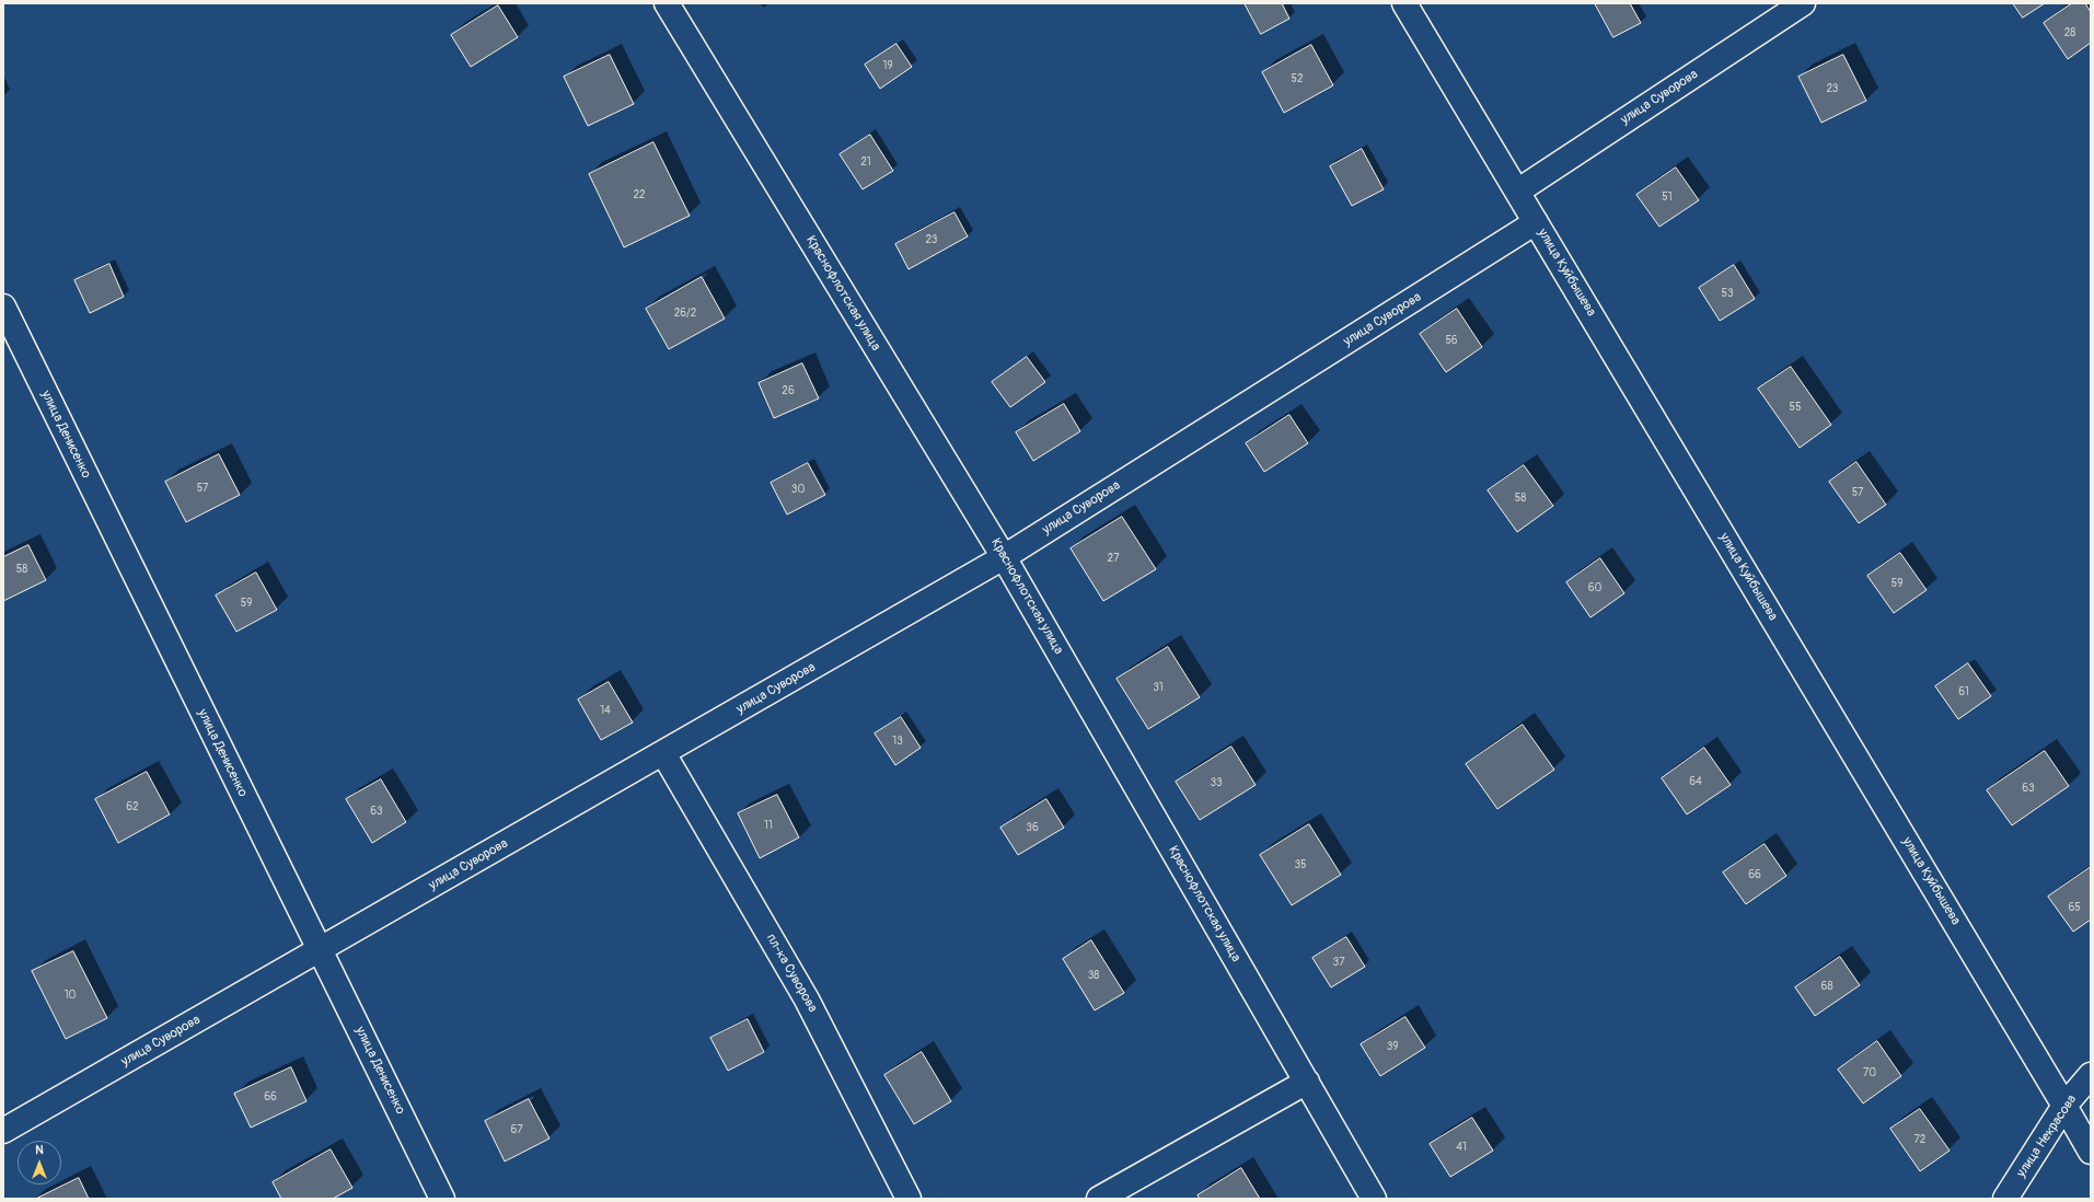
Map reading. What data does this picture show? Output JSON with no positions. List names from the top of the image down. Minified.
{"streets":{"street":["улица Суворова","улица Куйбышева","Краснофлотская улица","улица Денисенко","пл-ка Суворова","улица Некрасова"]},"crossings":[["улица Суворова","улица Куйбышева"],["улица Суворова","Краснофлотская улица"],["улица Суворова","улица Денисенко"],["улица Суворова","пл-ка Суворова"],["улица Куйбышева","улица Некрасова"]],"house_numbers":["28","19","52","23","21","22","51","23","53","26/2","56","26","55","57","30","57","58","27","58","59","60","59","31","61","14","13","64","33","63","62","63","11","36","35","66","65","37","38","68","10","39","70","66","67","72","41"],"north":"top"}
